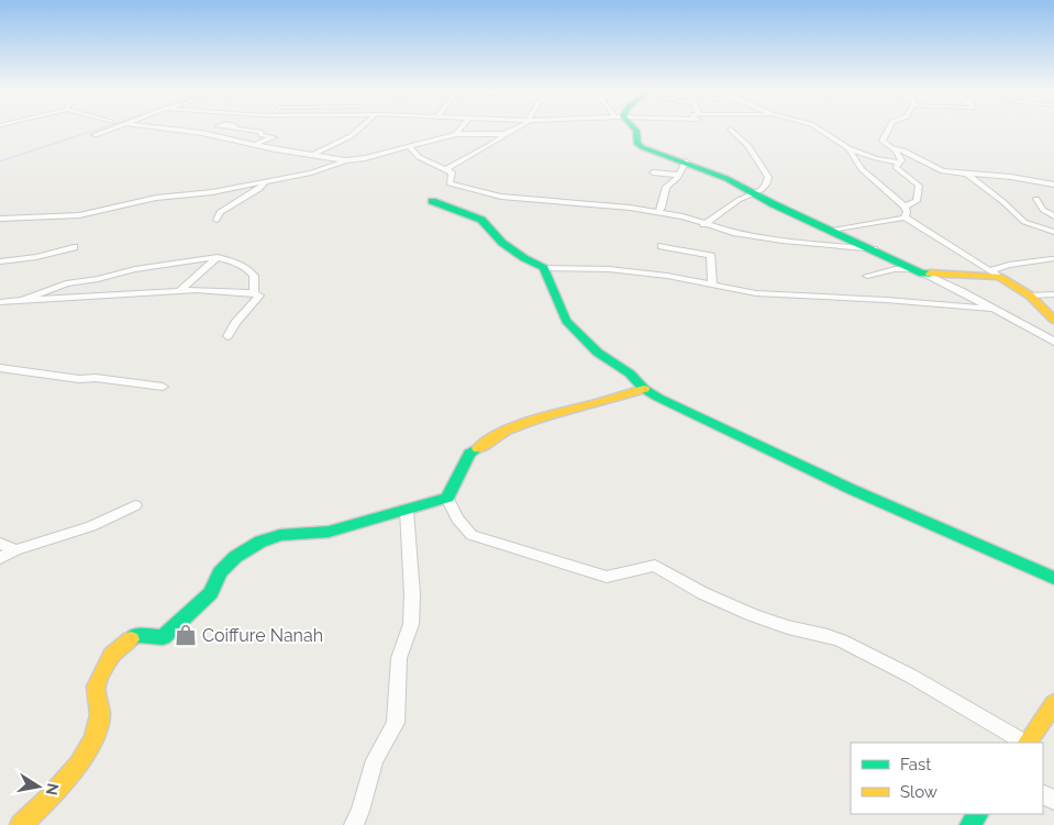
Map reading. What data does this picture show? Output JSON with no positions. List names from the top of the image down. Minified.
{"places":{"shop":["Coiffure Nanah"]},"legend":["Fast","Slow"],"north":"right"}
